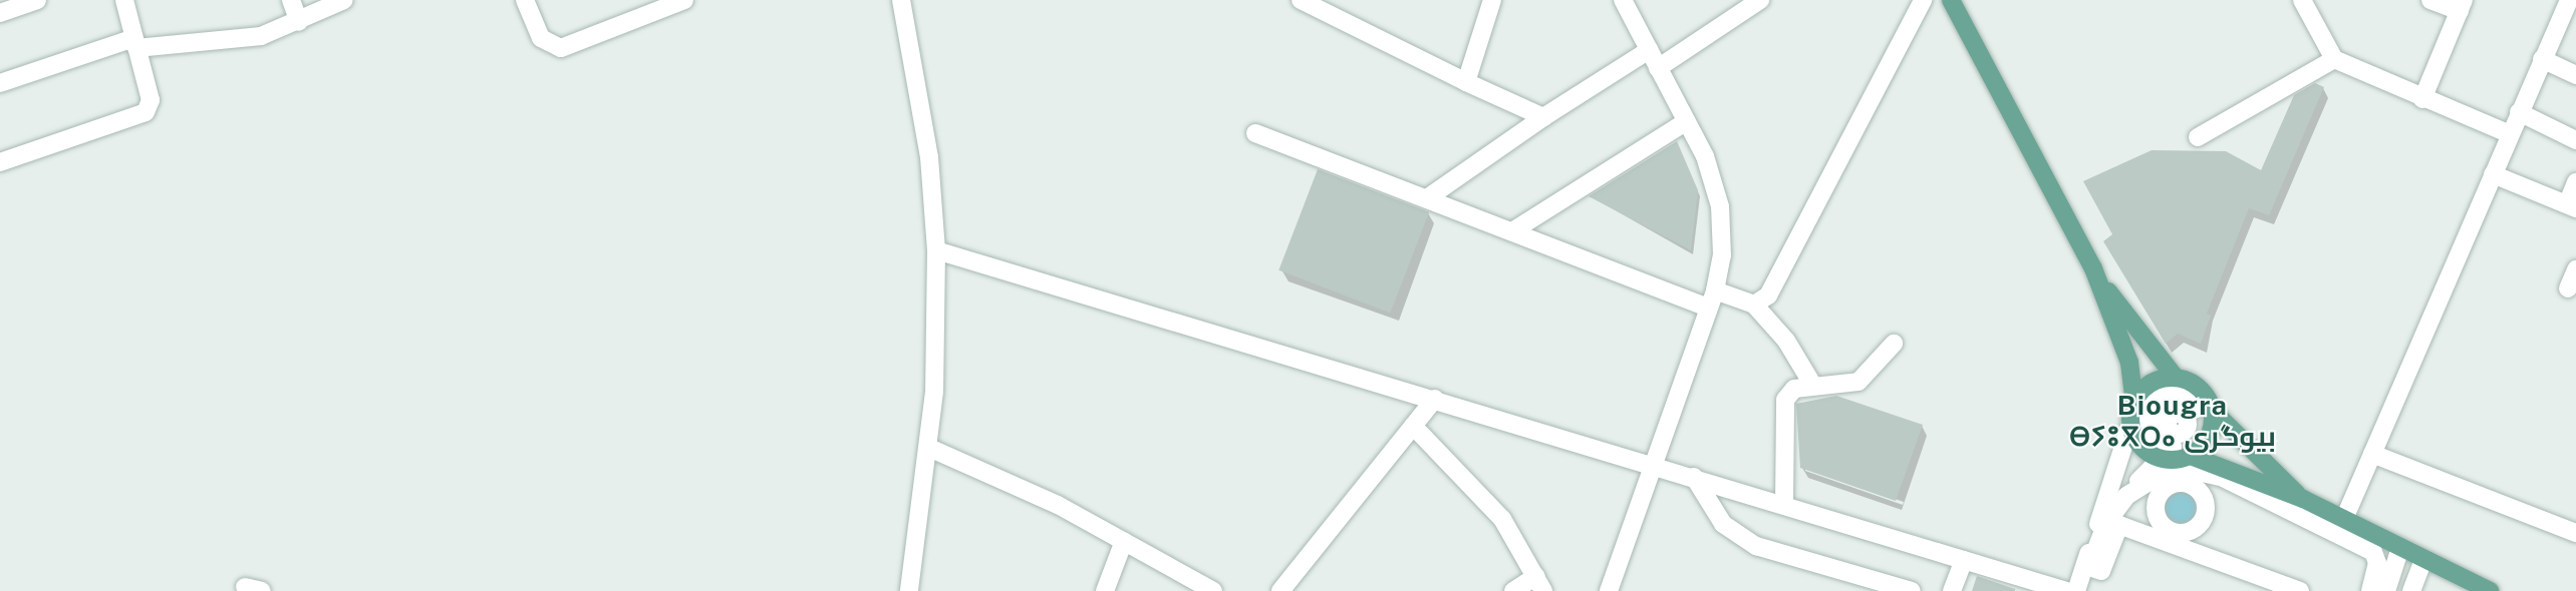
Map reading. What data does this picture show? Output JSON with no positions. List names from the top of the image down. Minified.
{"districts":["Biougra ⴱⵢⵓⴳⵔⴰ بيوگرى"]}
